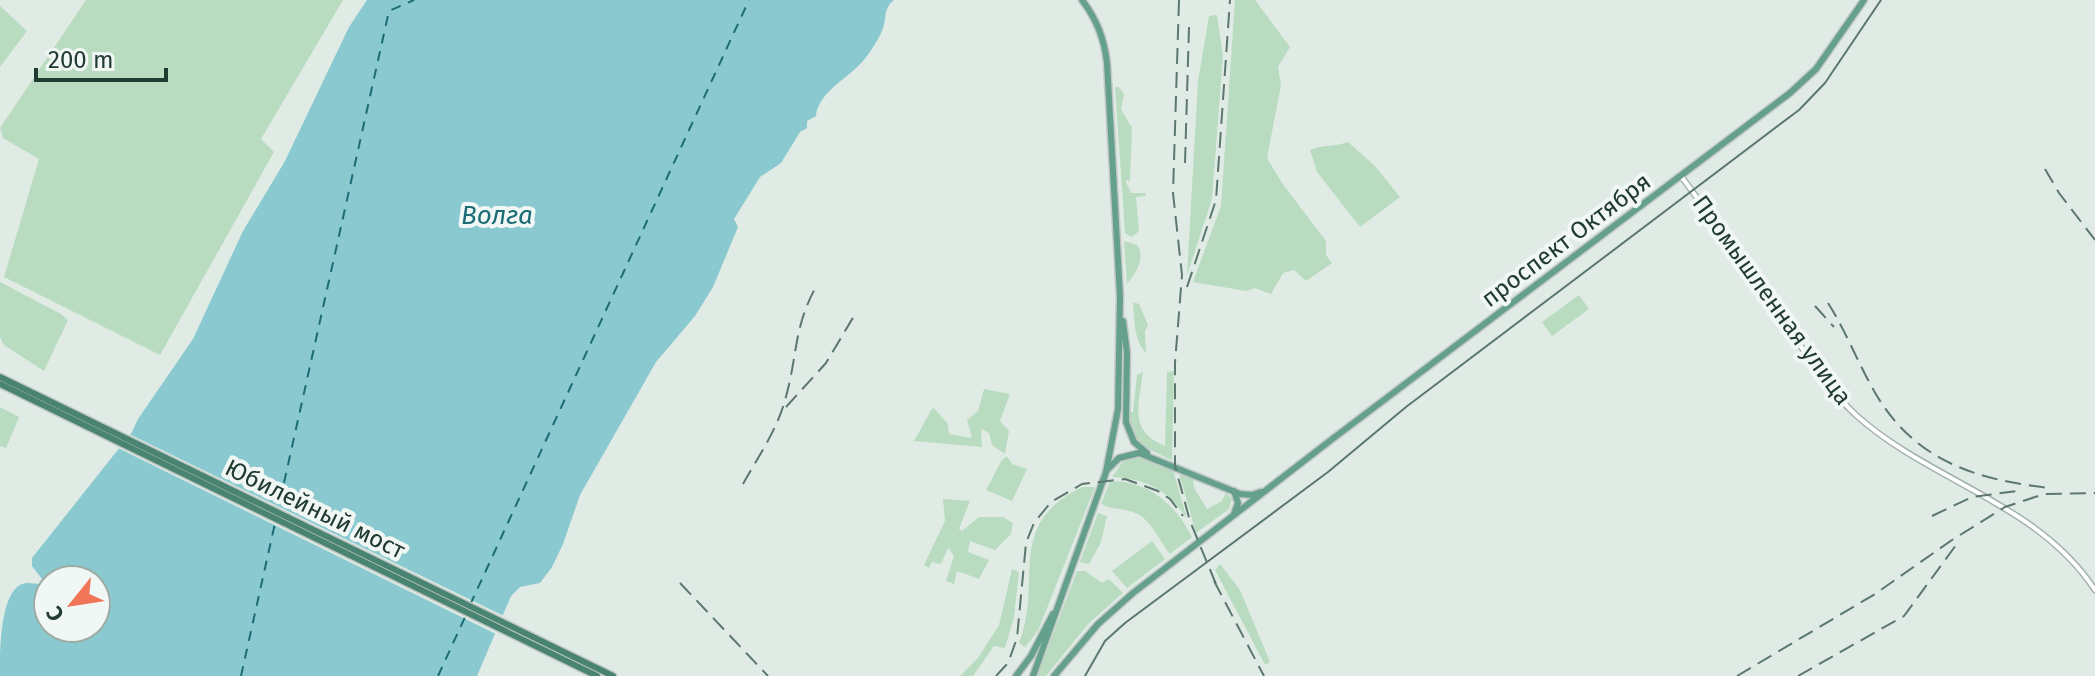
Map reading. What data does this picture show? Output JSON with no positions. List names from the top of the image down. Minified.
{"streets":{"highway":["Юбилейный мост"],"main road":["проспект Октября"],"street":["Промышленная улица"]},"crossings":[["проспект Октября","Промышленная улица"]],"water":["Волга"],"scale_bar":"200 m","north":"bottom left"}
